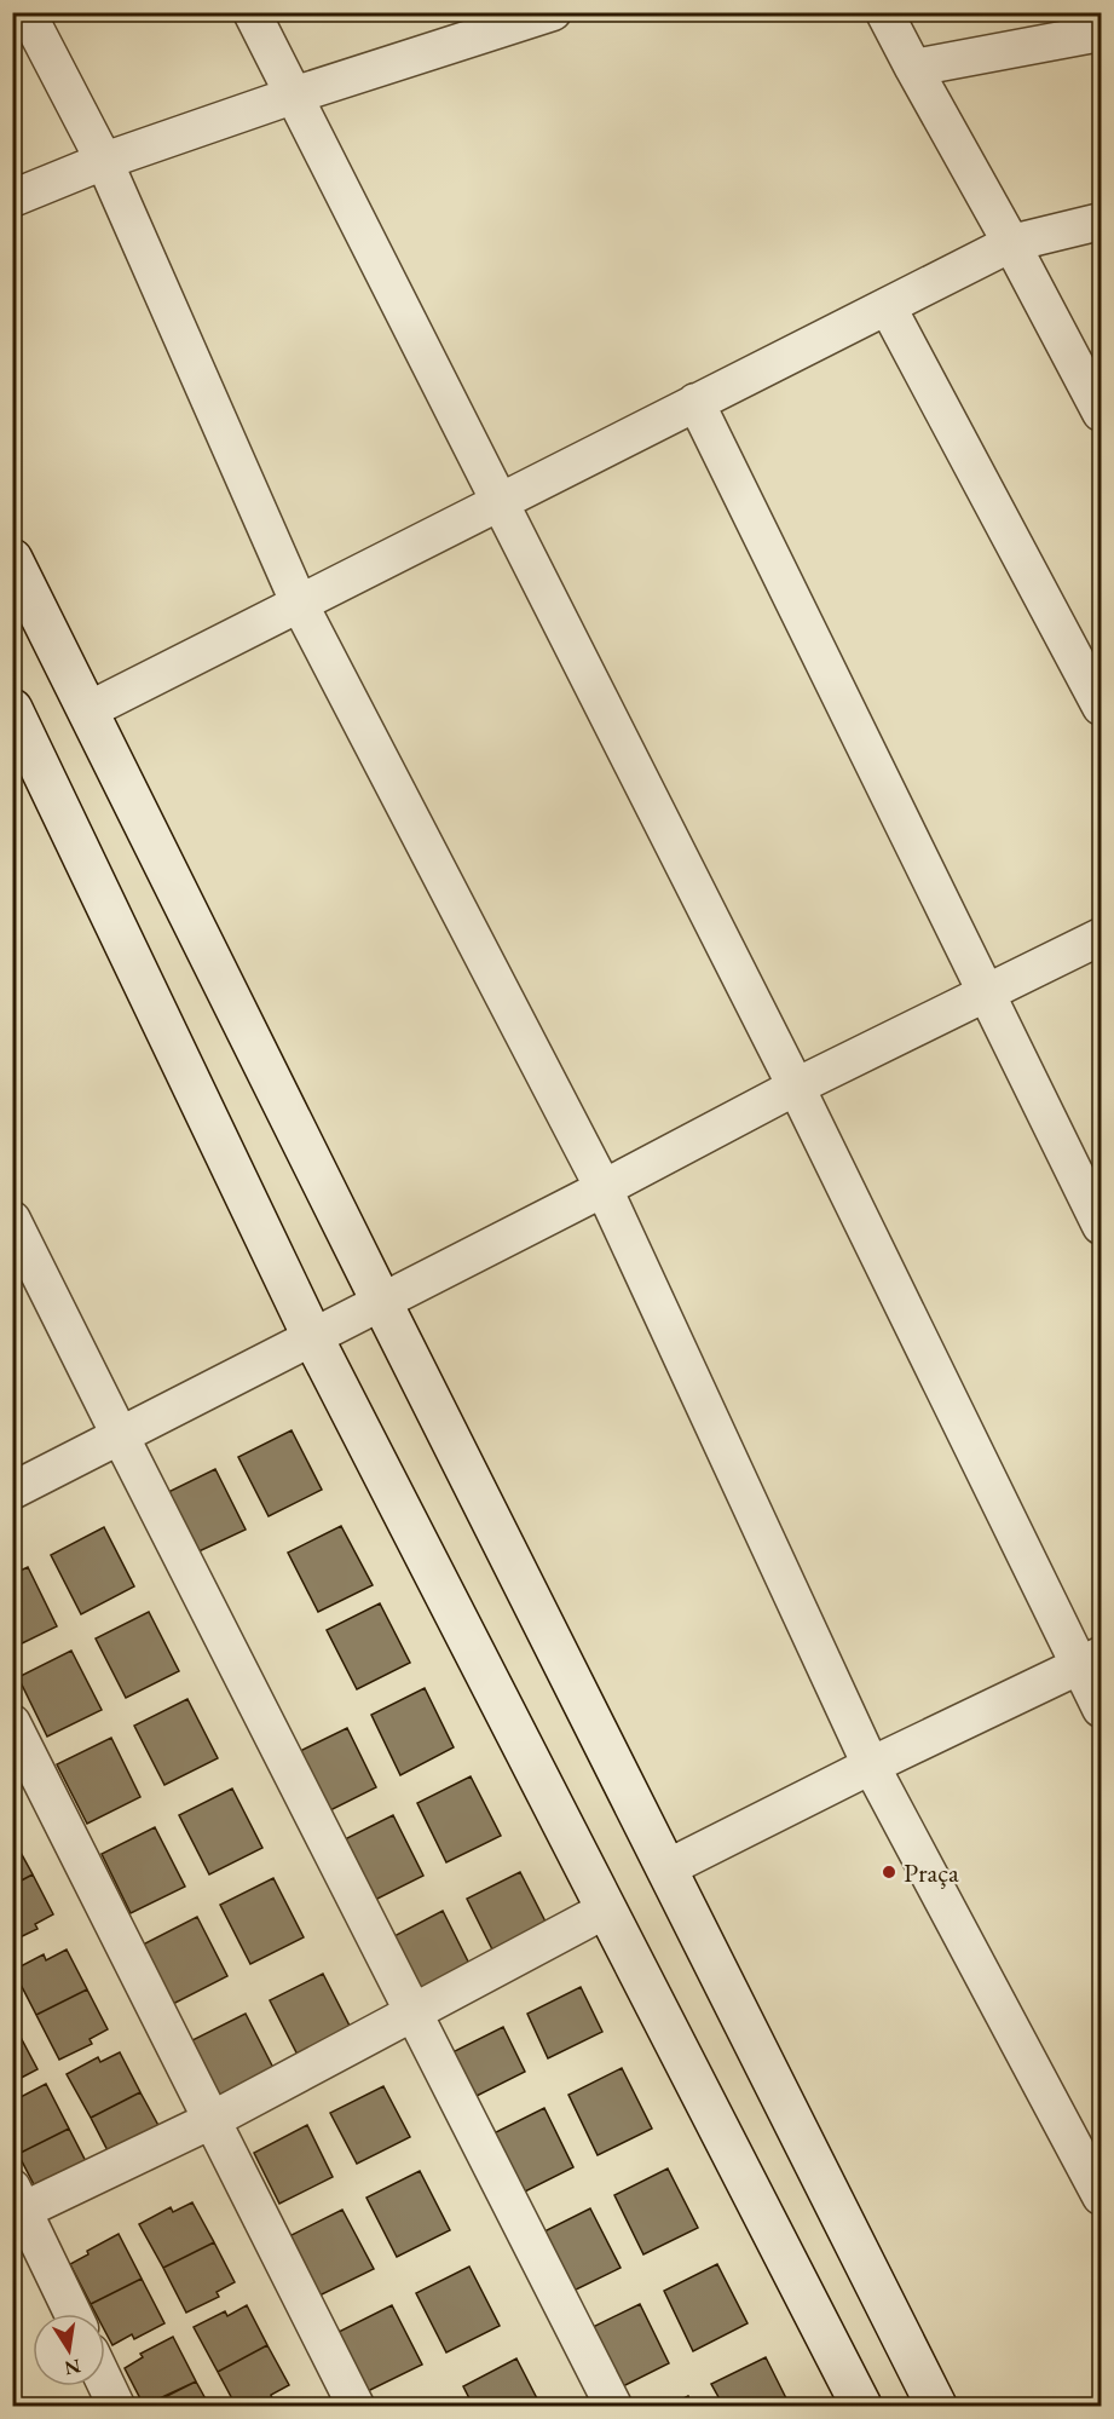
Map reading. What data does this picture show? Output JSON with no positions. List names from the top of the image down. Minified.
{"places":["Praça"],"north":"bottom"}
